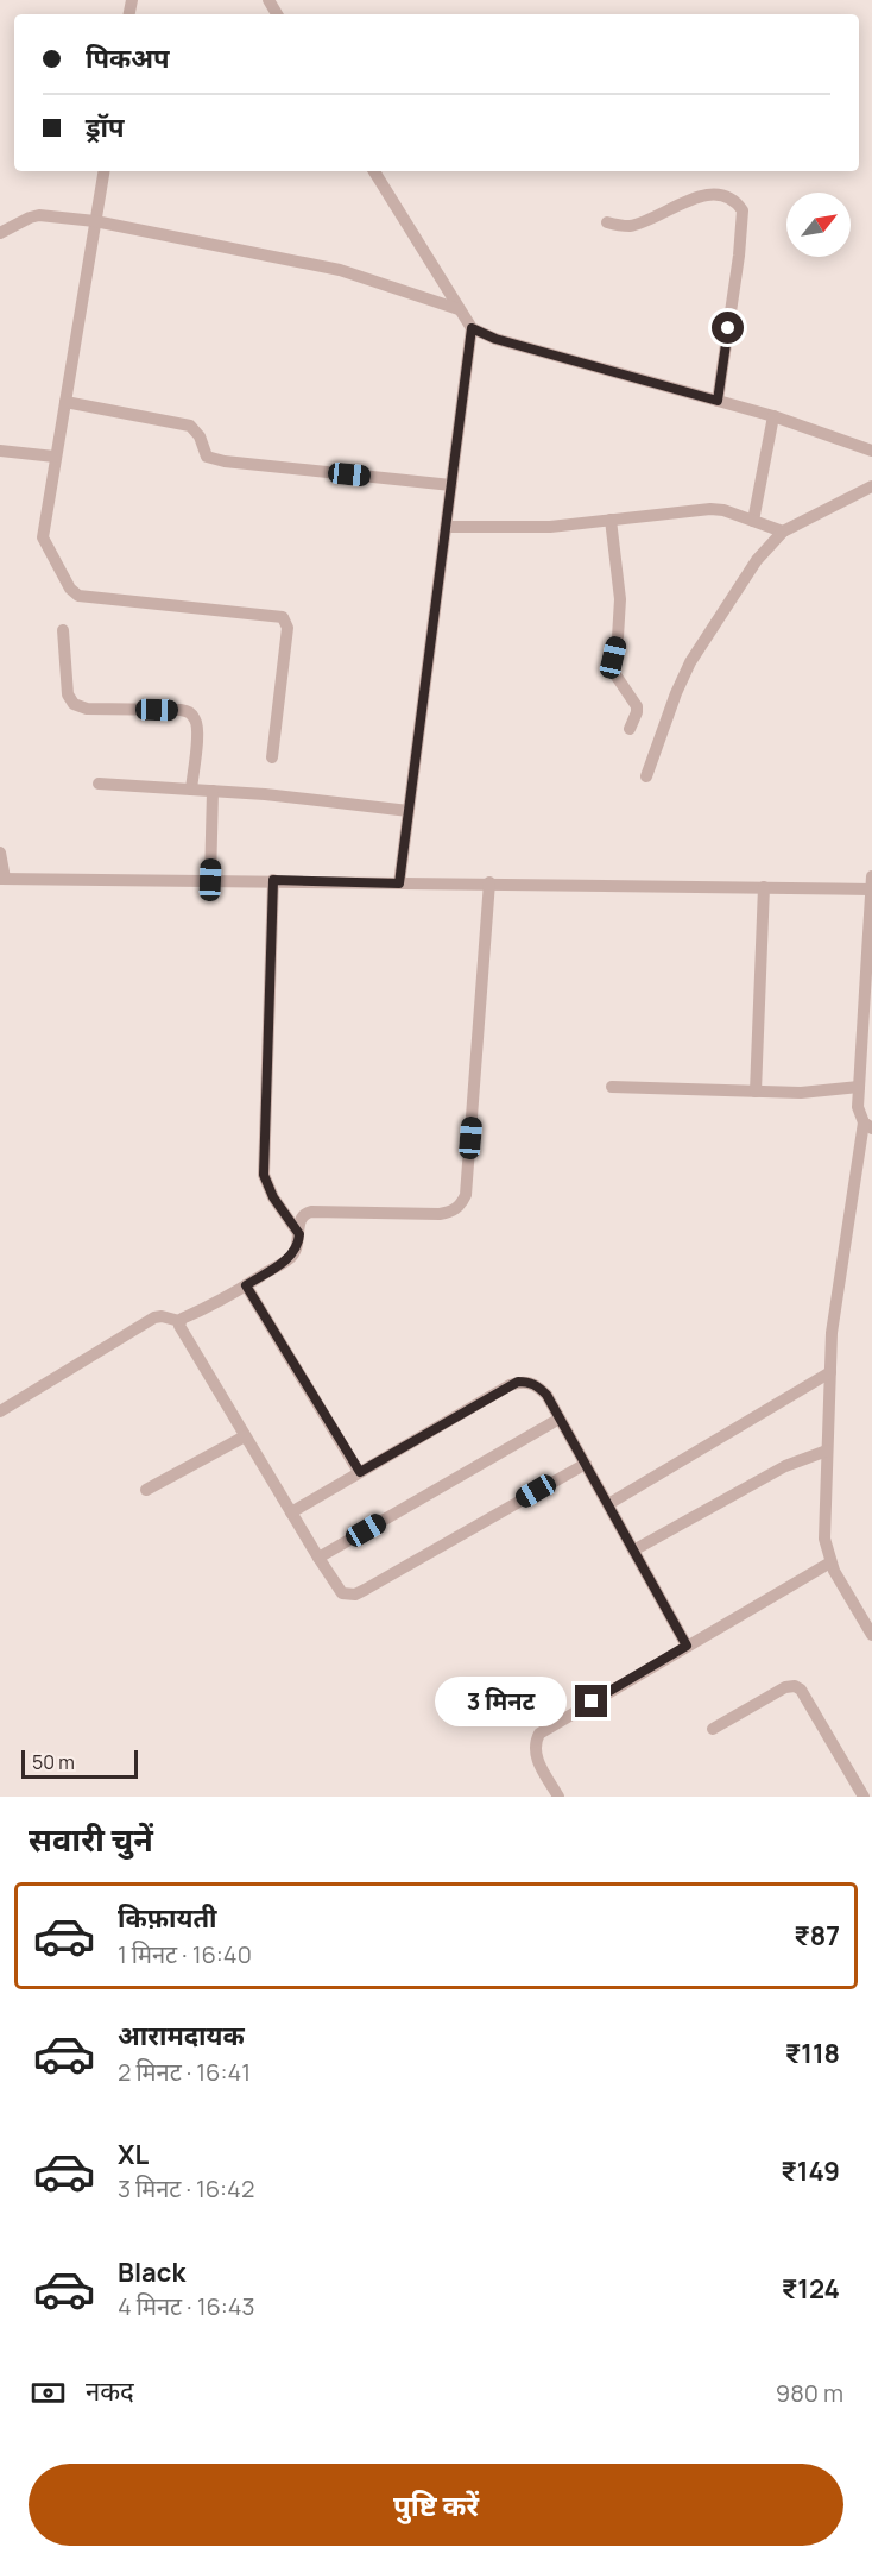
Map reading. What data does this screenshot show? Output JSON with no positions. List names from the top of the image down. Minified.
{"scale_bar":"50 m","north":"top right","page":{"banner":["पिकअप","ड्रॉप"],"bubble":"3 मिनट","scale":"50 m","heading":"सवारी चुनें","list":[{"name":"किफ़ायती","note":"1 मिनट · 16:40","value":"₹87"},{"name":"आरामदायक","note":"2 मिनट · 16:41","value":"₹118"},{"name":"XL","note":"3 मिनट · 16:42","value":"₹149"},{"name":"Black","note":"4 मिनट · 16:43","value":"₹124"}],"pay":["नकद","980 m"],"buttons":"पुष्टि करें"}}
